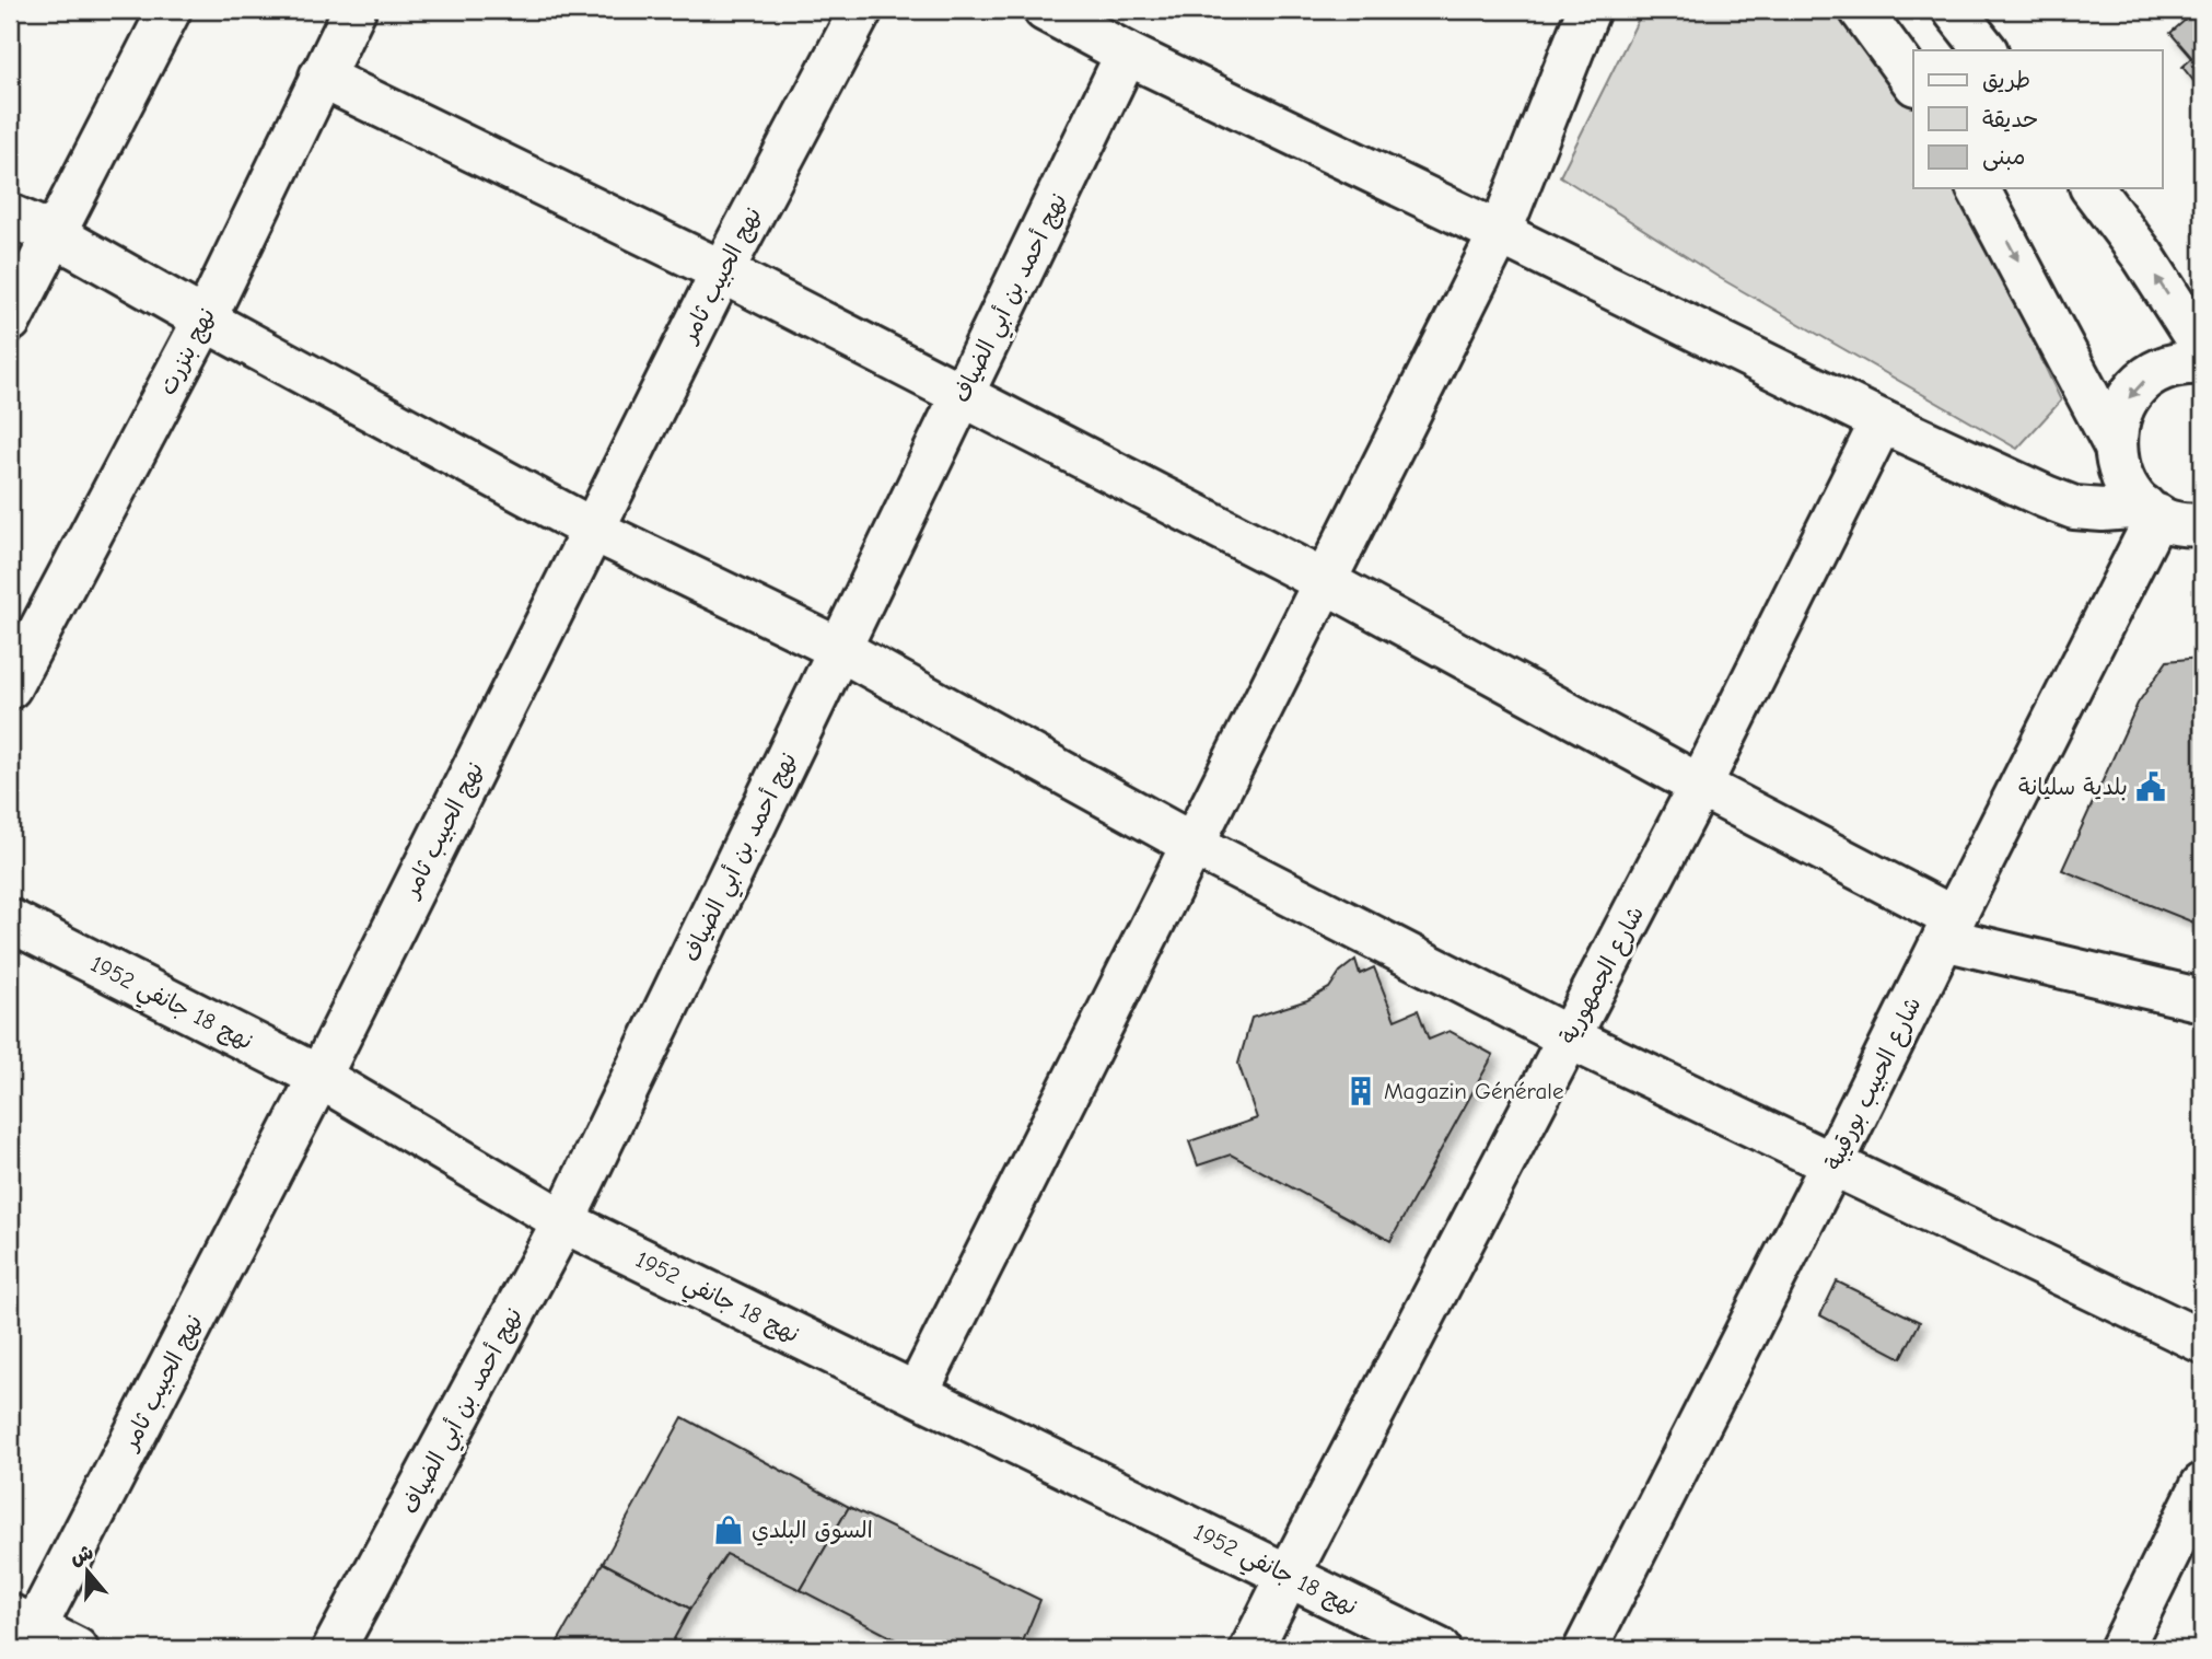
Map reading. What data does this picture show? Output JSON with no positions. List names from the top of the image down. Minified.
{"streets":{"street":["نهج الحبيب ثامر","نهج أحمد بن أبي الضياف","نهج بنزرت","شارع الجمهورية","نهج 18 جانفي 1952","شارع الحبيب بورقيبة"]},"crossings":[["نهج الحبيب ثامر","نهج 18 جانفي 1952"],["نهج أحمد بن أبي الضياف","نهج 18 جانفي 1952"],["شارع الجمهورية","نهج 18 جانفي 1952"]],"places":{"public building":["بلدية سليانة"],"building":["Magazin Générale"],"shop":["السوق البلدي"]},"legend":["طريق","حديقة","مبنى"],"north":"top"}
